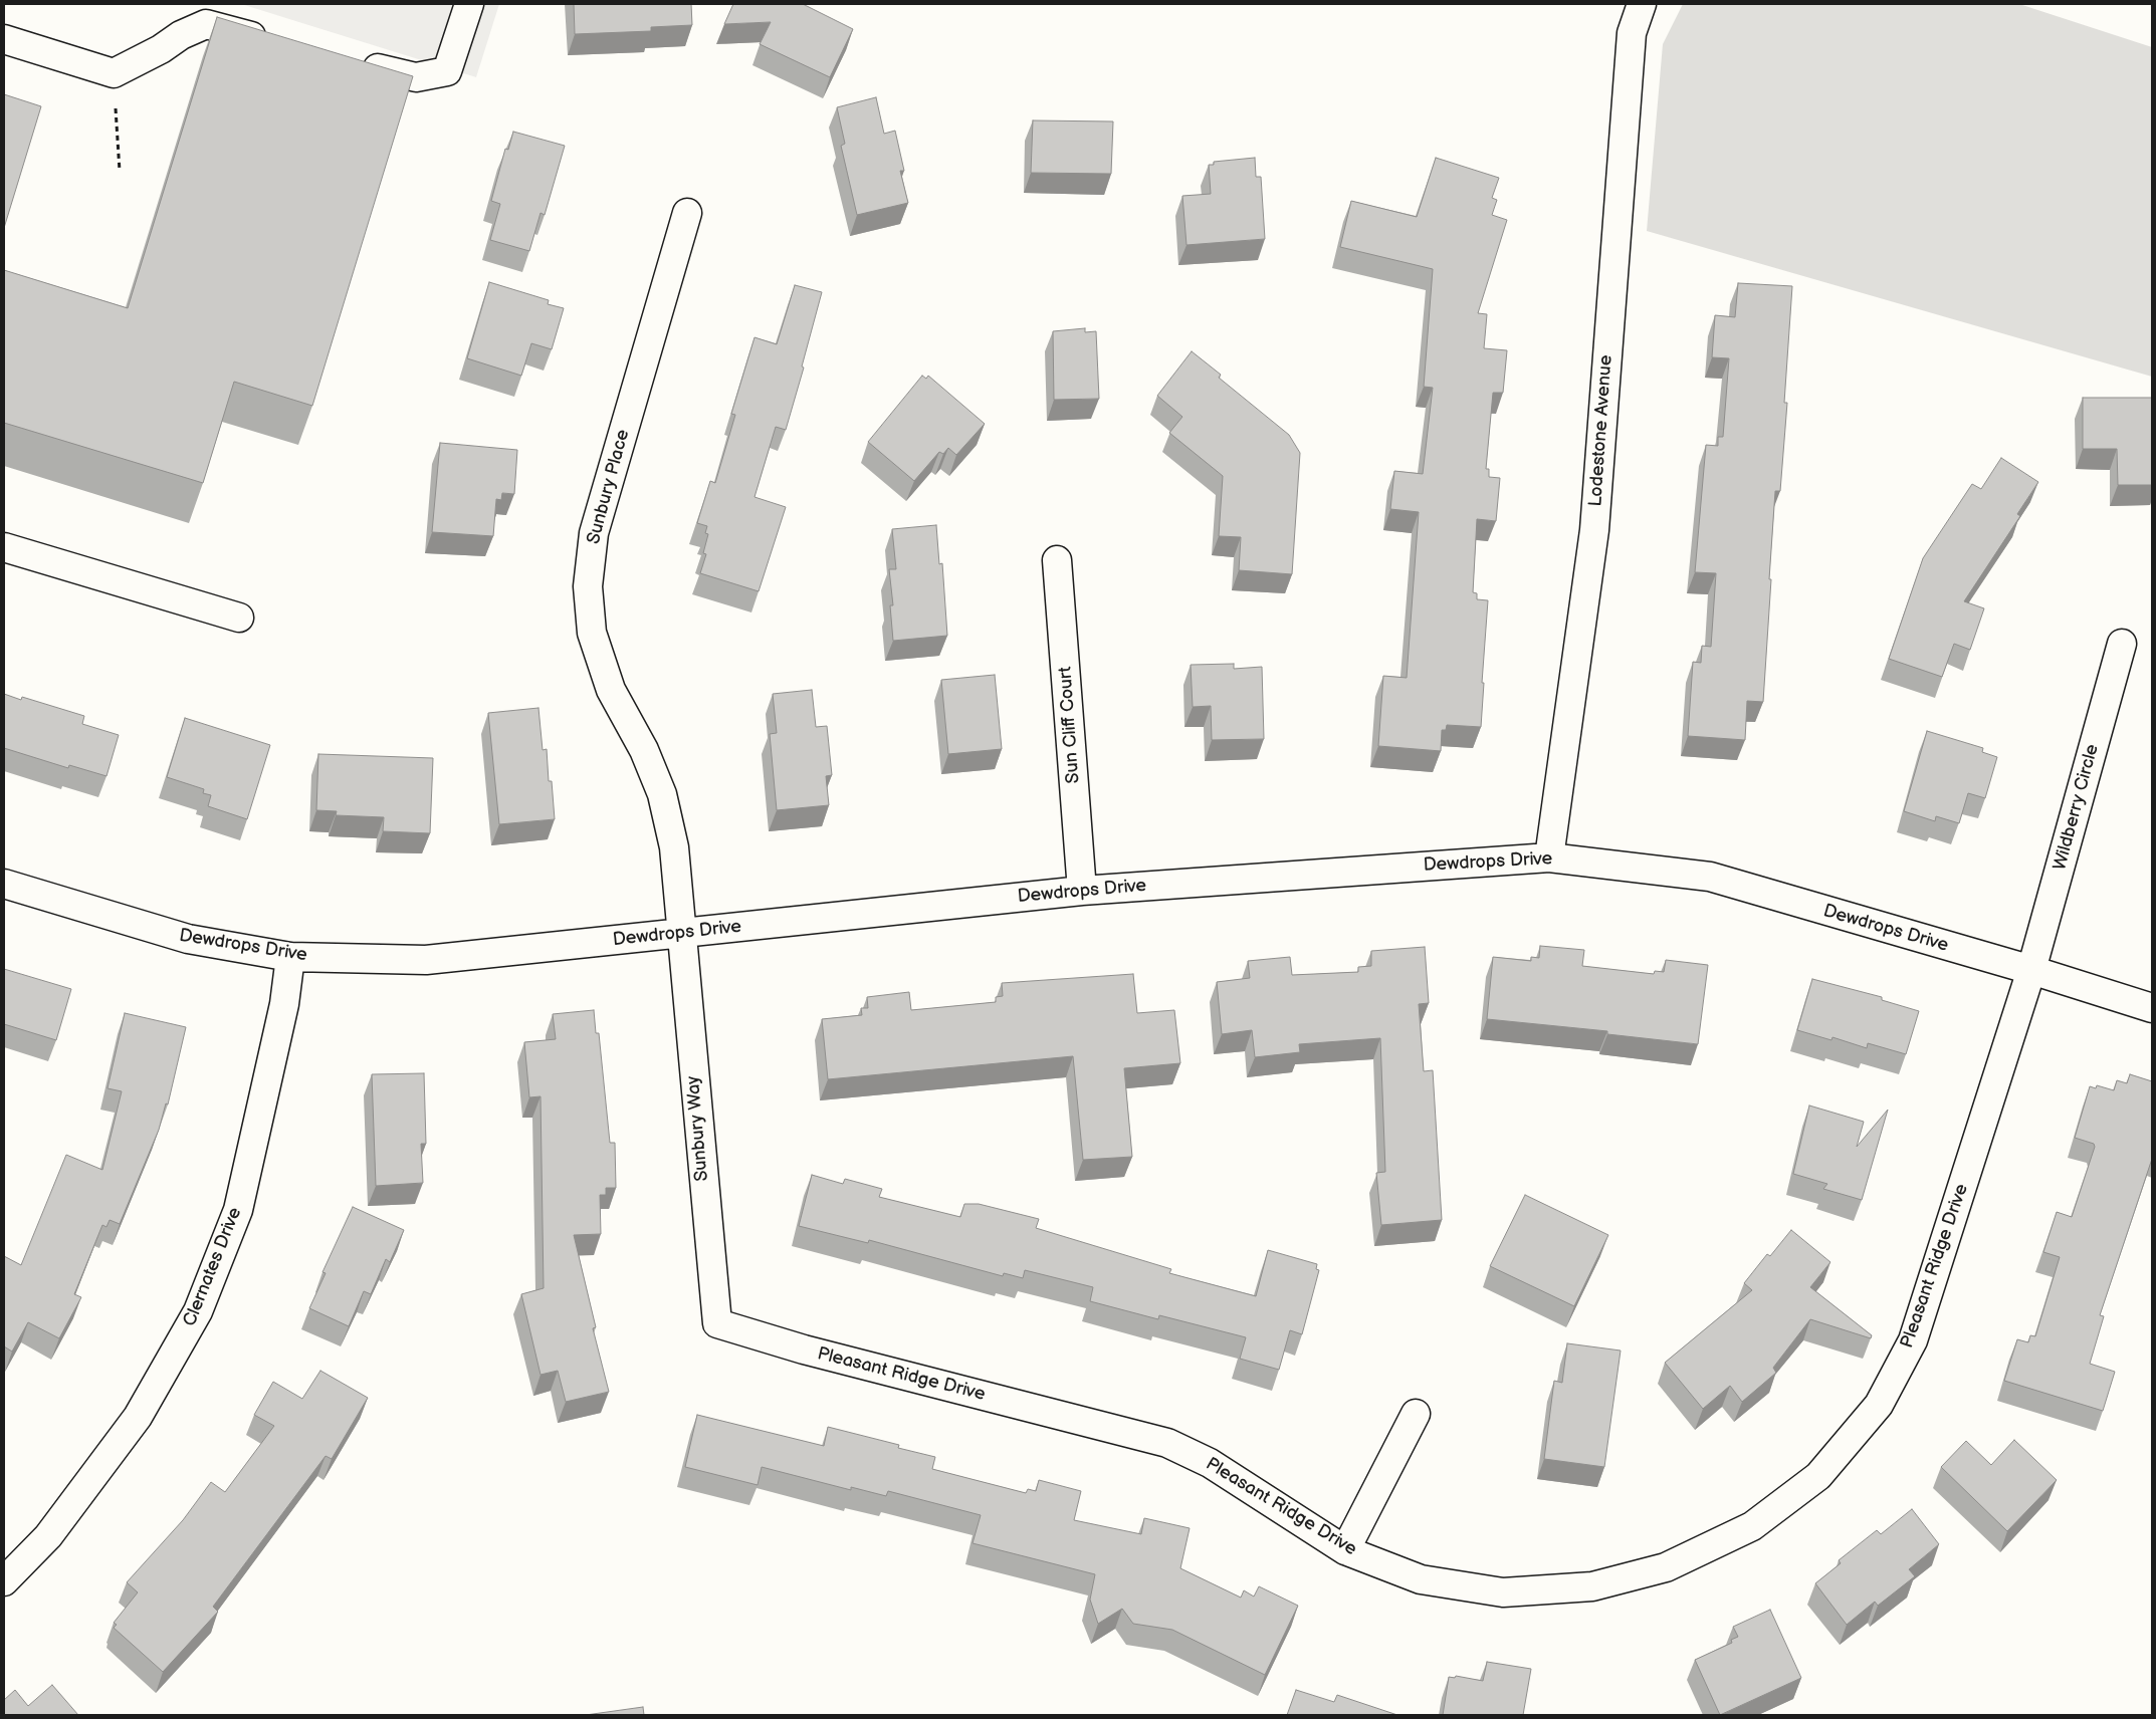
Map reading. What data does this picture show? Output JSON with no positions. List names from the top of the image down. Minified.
{"streets":{"street":["Lodestone Avenue","Sunbury Place","Sun Cliff Court","Wildberry Circle","Dewdrops Drive","Sunbury Way","Pleasant Ridge Drive","Clernates Drive"]},"crossings":[["Lodestone Avenue","Dewdrops Drive"],["Sunbury Place","Dewdrops Drive"],["Sunbury Place","Sunbury Way"],["Sun Cliff Court","Dewdrops Drive"],["Wildberry Circle","Dewdrops Drive"],["Wildberry Circle","Pleasant Ridge Drive"],["Dewdrops Drive","Sunbury Way"],["Dewdrops Drive","Pleasant Ridge Drive"],["Dewdrops Drive","Clernates Drive"],["Sunbury Way","Pleasant Ridge Drive"]]}
